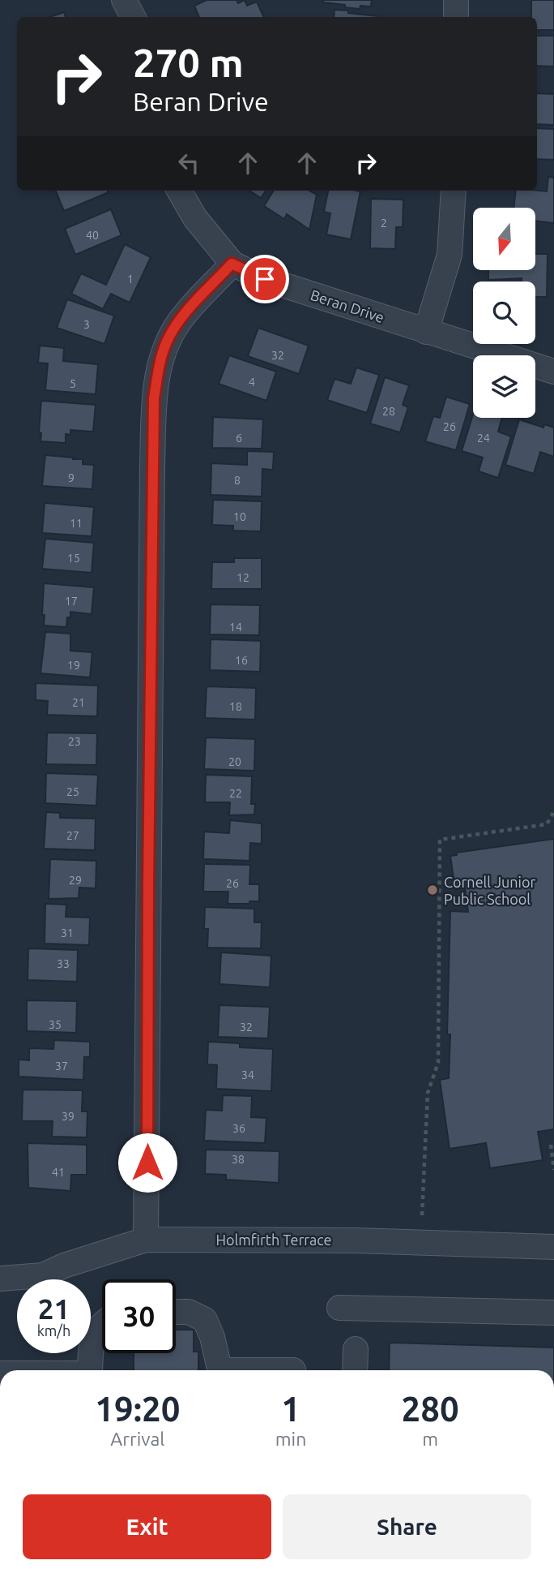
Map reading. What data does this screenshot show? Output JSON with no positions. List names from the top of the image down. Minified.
{"streets":{"street":["Beran Drive","Holmfirth Terrace"]},"places":["Cornell Junior Public School"],"house_numbers":["2","40","1","3","32","4","5","28","26","6","24","9","8","10","11","15","12","17","14","16","19","21","18","23","20","25","22","27","29","26","31","33","35","32","37","34","39","36","38","41"],"north":"bottom","page":{"turn":["270 m","Beran Drive"],"speed":"21 km/h","limit":"30","eta":["19:20","Arrival","1","min","280","m"],"buttons":["Exit","Share"]}}
